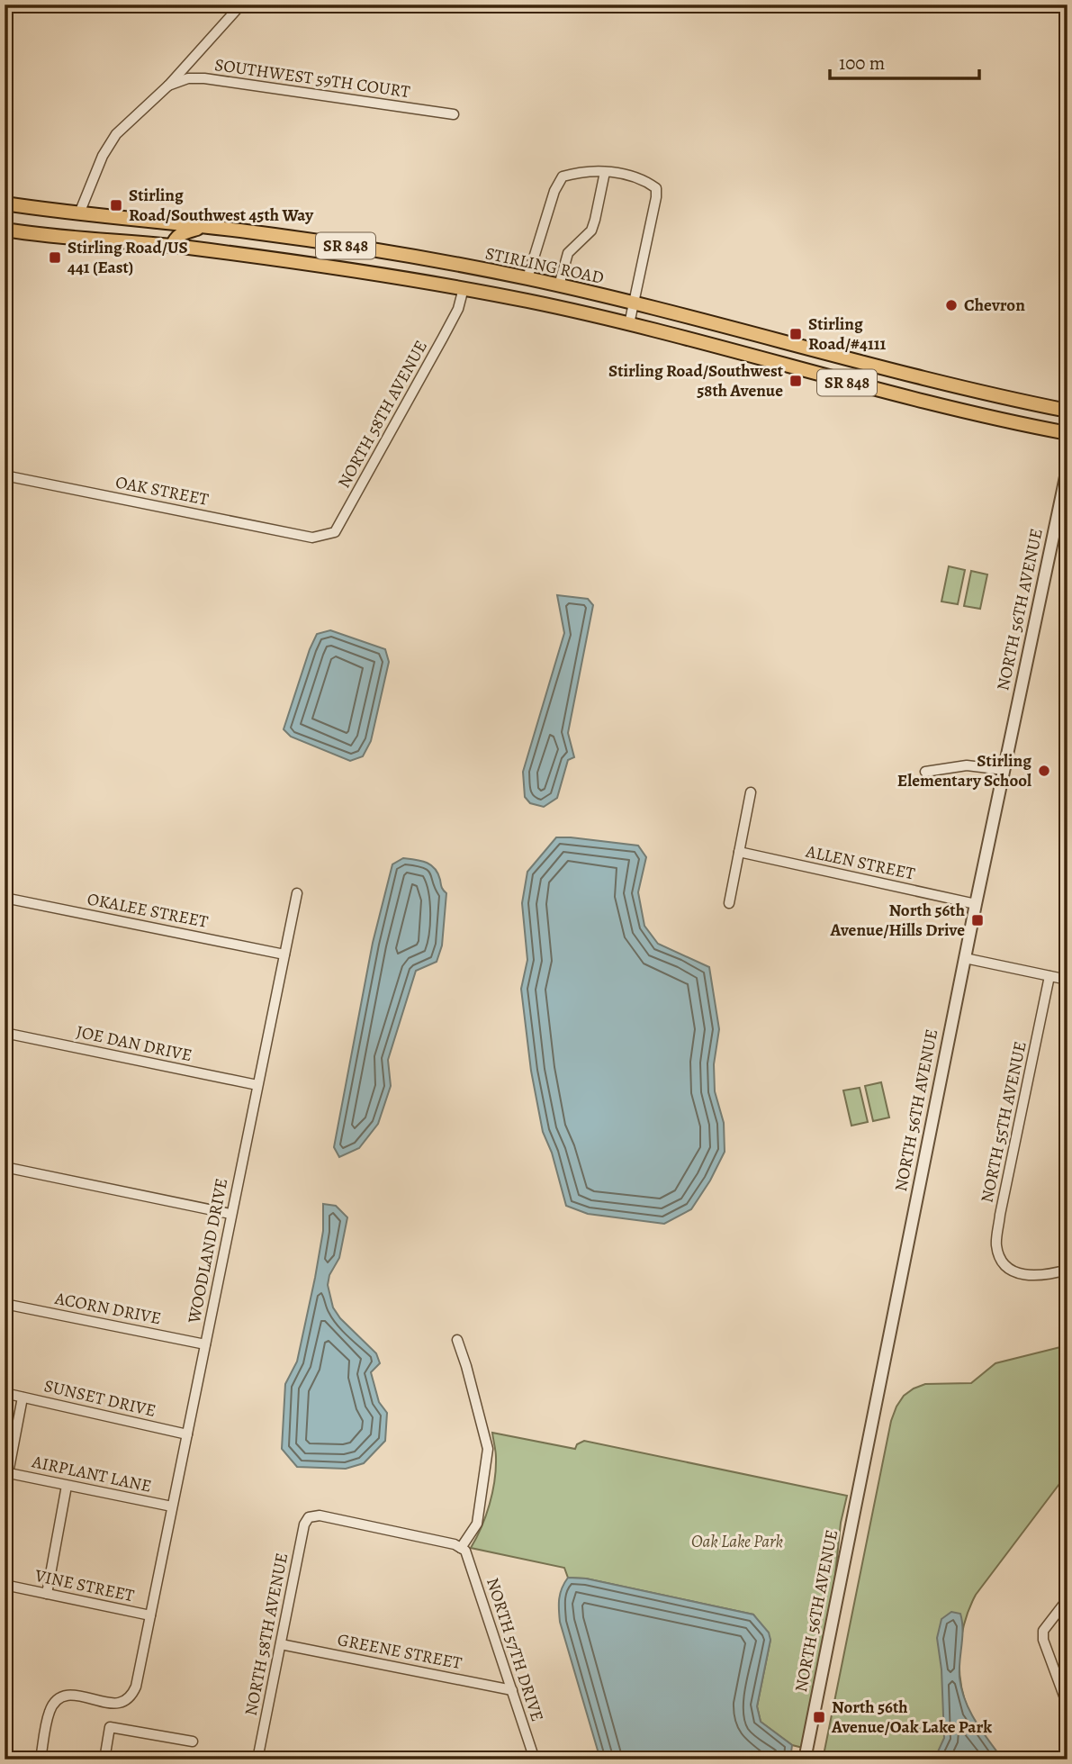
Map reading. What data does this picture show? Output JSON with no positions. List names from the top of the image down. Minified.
{"streets":{"main road":["SR 848","STIRLING ROAD"],"street":["SOUTHWEST 59TH COURT","NORTH 58TH AVENUE","OAK STREET","NORTH 56TH AVENUE","ALLEN STREET","OKALEE STREET","JOE DAN DRIVE","NORTH 55TH AVENUE","WOODLAND DRIVE","ACORN DRIVE","SUNSET DRIVE","AIRPLANT LANE","VINE STREET","NORTH 57TH DRIVE","GREENE STREET"]},"crossings":[["SR 848","NORTH 58TH AVENUE"],["NORTH 58TH AVENUE","OAK STREET"],["NORTH 58TH AVENUE","NORTH 57TH DRIVE"],["NORTH 58TH AVENUE","GREENE STREET"],["NORTH 56TH AVENUE","ALLEN STREET"],["OKALEE STREET","WOODLAND DRIVE"],["JOE DAN DRIVE","WOODLAND DRIVE"],["WOODLAND DRIVE","ACORN DRIVE"],["WOODLAND DRIVE","SUNSET DRIVE"],["WOODLAND DRIVE","AIRPLANT LANE"],["WOODLAND DRIVE","VINE STREET"],["NORTH 57TH DRIVE","GREENE STREET"]],"parks":["Oak Lake Park"],"places":{"transit":["Stirling Road/Southwest 45th Way","Stirling Road/US 441 (East)","Stirling Road/#4111","Stirling Road/Southwest 58th Avenue","North 56th Avenue/Hills Drive","North 56th Avenue/Oak Lake Park"],"other":["Chevron","Stirling Elementary School"]},"scale_bar":"100 m"}
